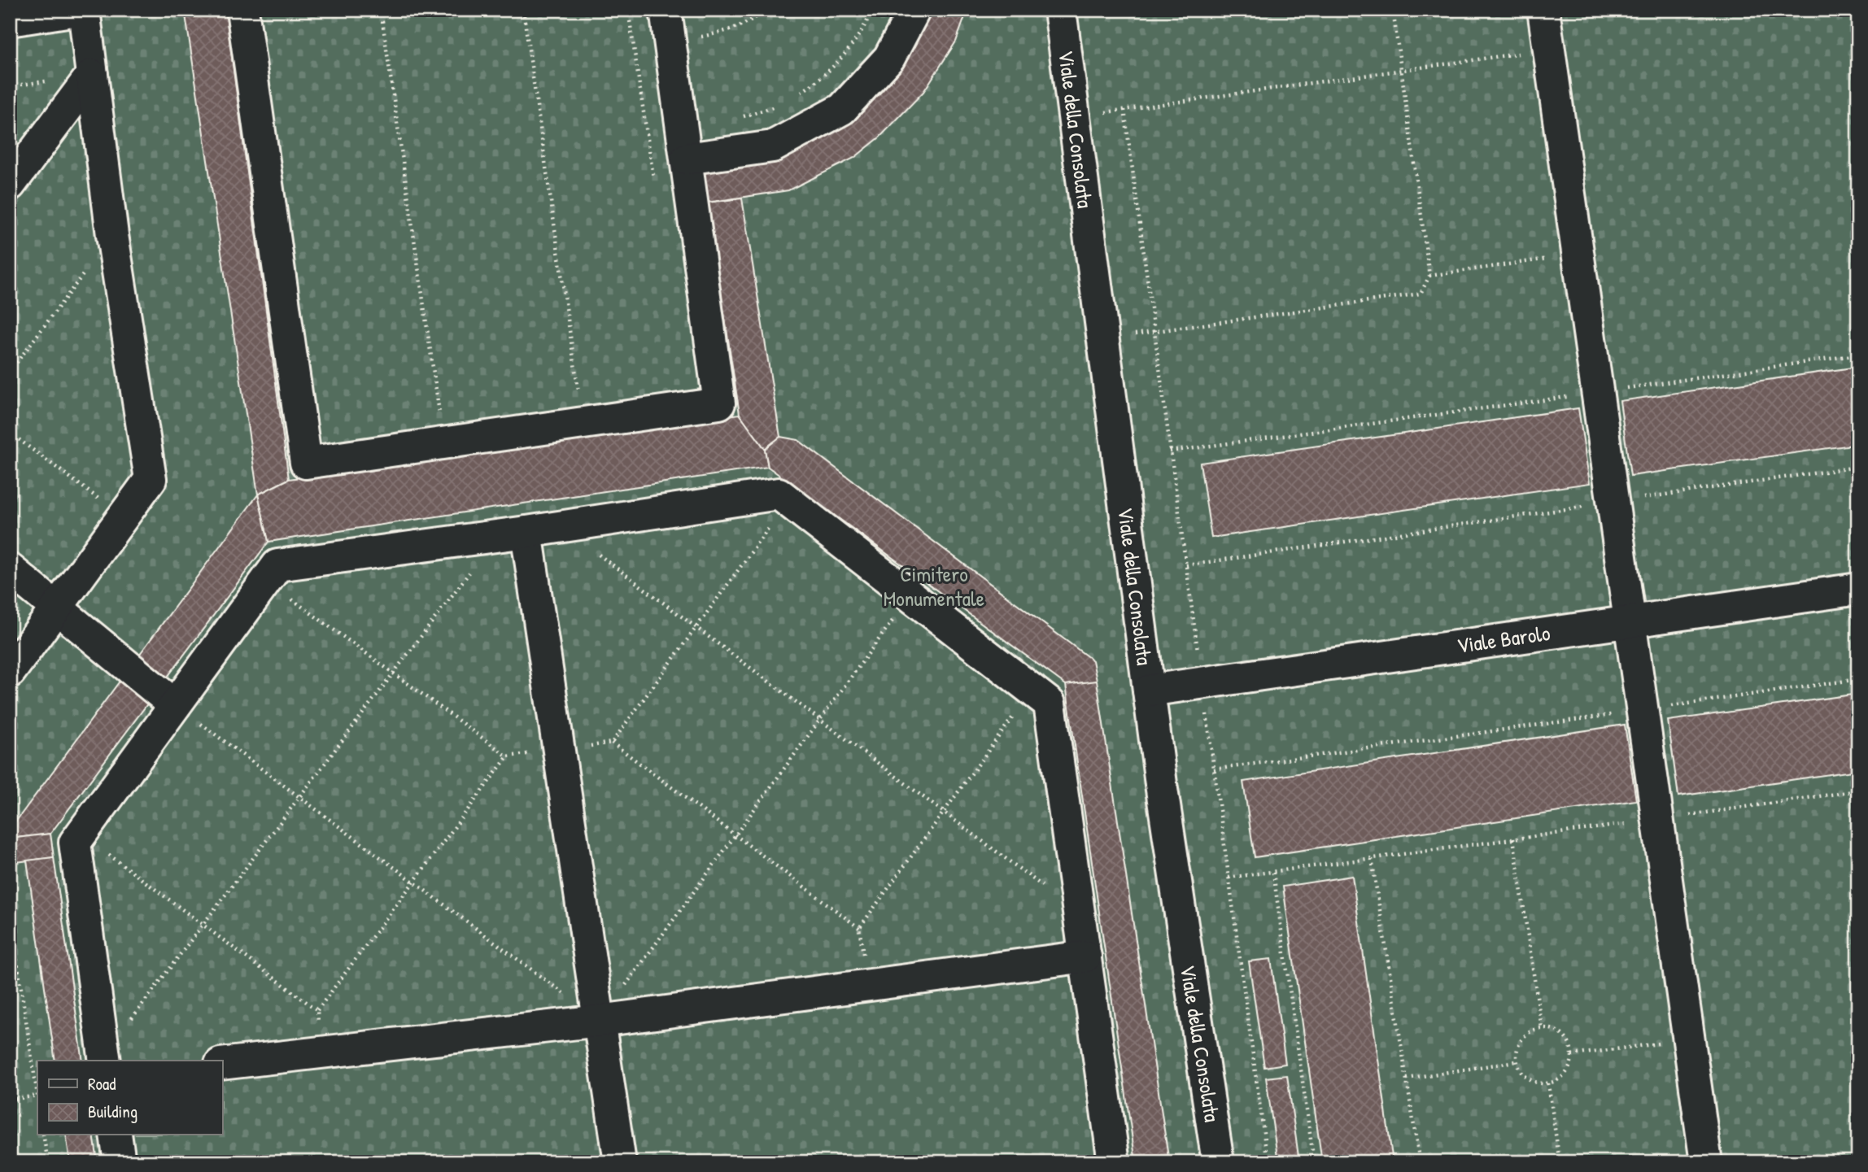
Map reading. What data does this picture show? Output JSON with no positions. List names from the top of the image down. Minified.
{"streets":{"street":["Viale della Consolata","Viale Barolo"]},"crossings":[["Viale della Consolata","Viale Barolo"]],"parks":["Cimitero Monumentale"],"legend":["Road","Building"]}
